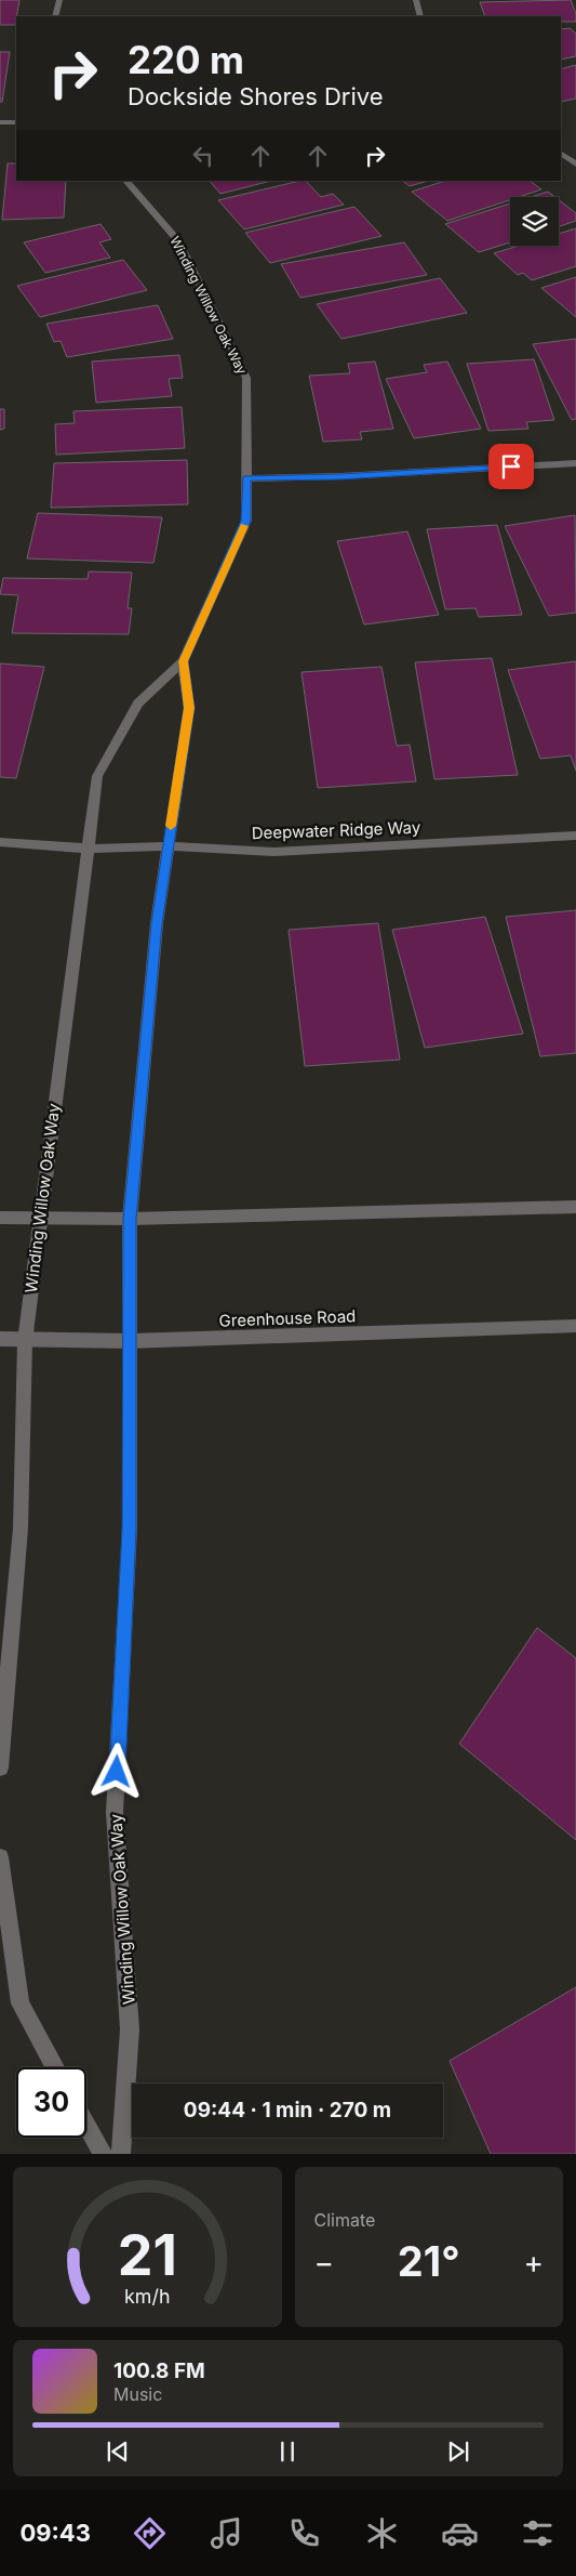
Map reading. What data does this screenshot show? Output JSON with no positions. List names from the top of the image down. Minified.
{"streets":{"street":["Winding Willow Oak Way","Deepwater Ridge Way","Greenhouse Road"]},"crossings":[["Winding Willow Oak Way","Deepwater Ridge Way"],["Winding Willow Oak Way","Greenhouse Road"]],"page":{"turn":["220 m","Dockside Shores Drive"],"limit":"30","trip":"09:44 · 1 min · 270 m","tile":"Climate","heat":["−","21°","+"],"song":["100.8 FM","Music"],"tabs":"09:43","gauge":["21","km/h"]}}
